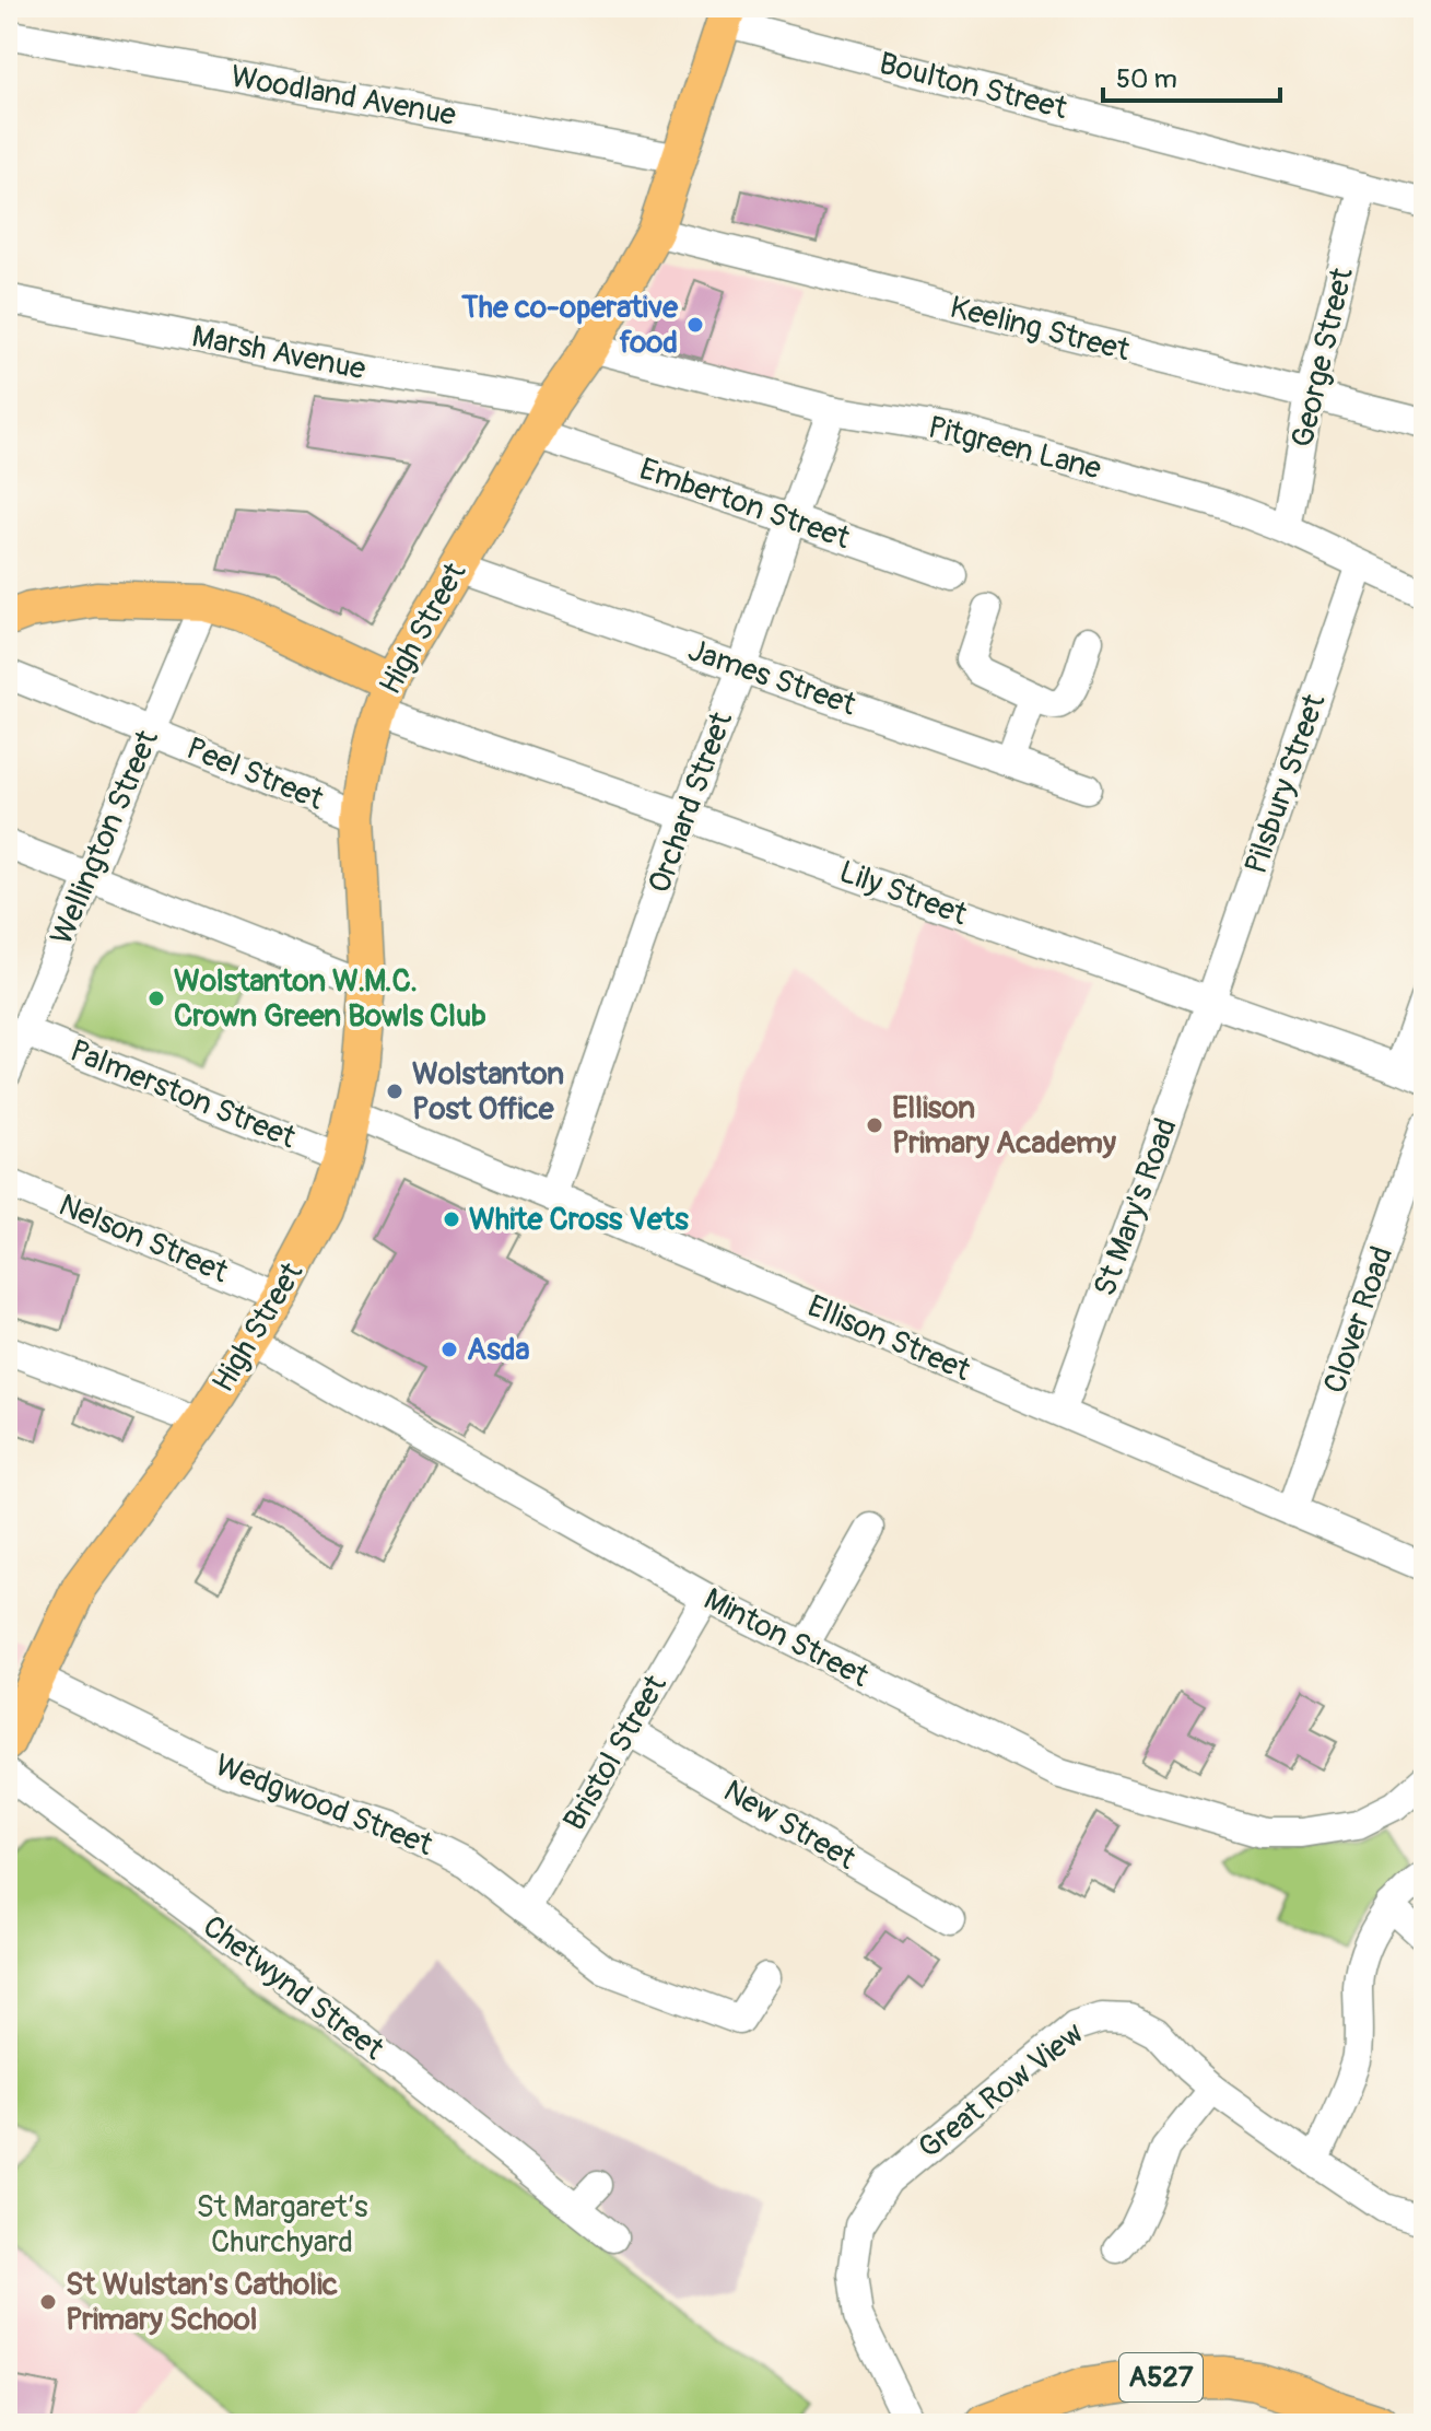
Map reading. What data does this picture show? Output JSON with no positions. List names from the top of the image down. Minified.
{"streets":{"highway":["A527"],"main road":["High Street"],"street":["Boulton Street","Woodland Avenue","Keeling Street","Marsh Avenue","George Street","Pitgreen Lane","Emberton Street","James Street","Peel Street","Pilsbury Street","Orchard Street","Wellington Street","Lily Street","Palmerston Street","St Mary's Road","Nelson Street","Clover Road","Ellison Street","Minton Street","Bristol Street","Wedgwood Street","New Street","Chetwynd Street","Great Row View"]},"crossings":[["Boulton Street","George Street"],["Boulton Street","High Street"],["Woodland Avenue","High Street"],["Keeling Street","George Street"],["Keeling Street","High Street"],["Marsh Avenue","High Street"],["George Street","Pitgreen Lane"],["Pitgreen Lane","High Street"],["Pitgreen Lane","Pilsbury Street"],["Pitgreen Lane","Orchard Street"],["Emberton Street","High Street"],["Emberton Street","Orchard Street"],["High Street","James Street"],["High Street","Peel Street"],["High Street","Lily Street"],["High Street","Palmerston Street"],["High Street","Nelson Street"],["High Street","Ellison Street"],["High Street","Minton Street"],["High Street","Wedgwood Street"],["James Street","Orchard Street"],["Peel Street","Wellington Street"],["Pilsbury Street","Lily Street"],["Pilsbury Street","St Mary's Road"],["Orchard Street","Lily Street"],["Orchard Street","Ellison Street"],["Wellington Street","Palmerston Street"],["Lily Street","St Mary's Road"],["St Mary's Road","Ellison Street"],["Clover Road","Ellison Street"],["Minton Street","Bristol Street"],["Bristol Street","Wedgwood Street"],["Bristol Street","New Street"]],"parks":["St Margaret’s Churchyard"],"places":["The co-operative food","Wolstanton W.M.C. Crown Green Bowls Club","Wolstanton Post Office","Ellison Primary Academy","White Cross Vets","Asda","St Wulstan's Catholic Primary School"],"scale_bar":"50 m"}
